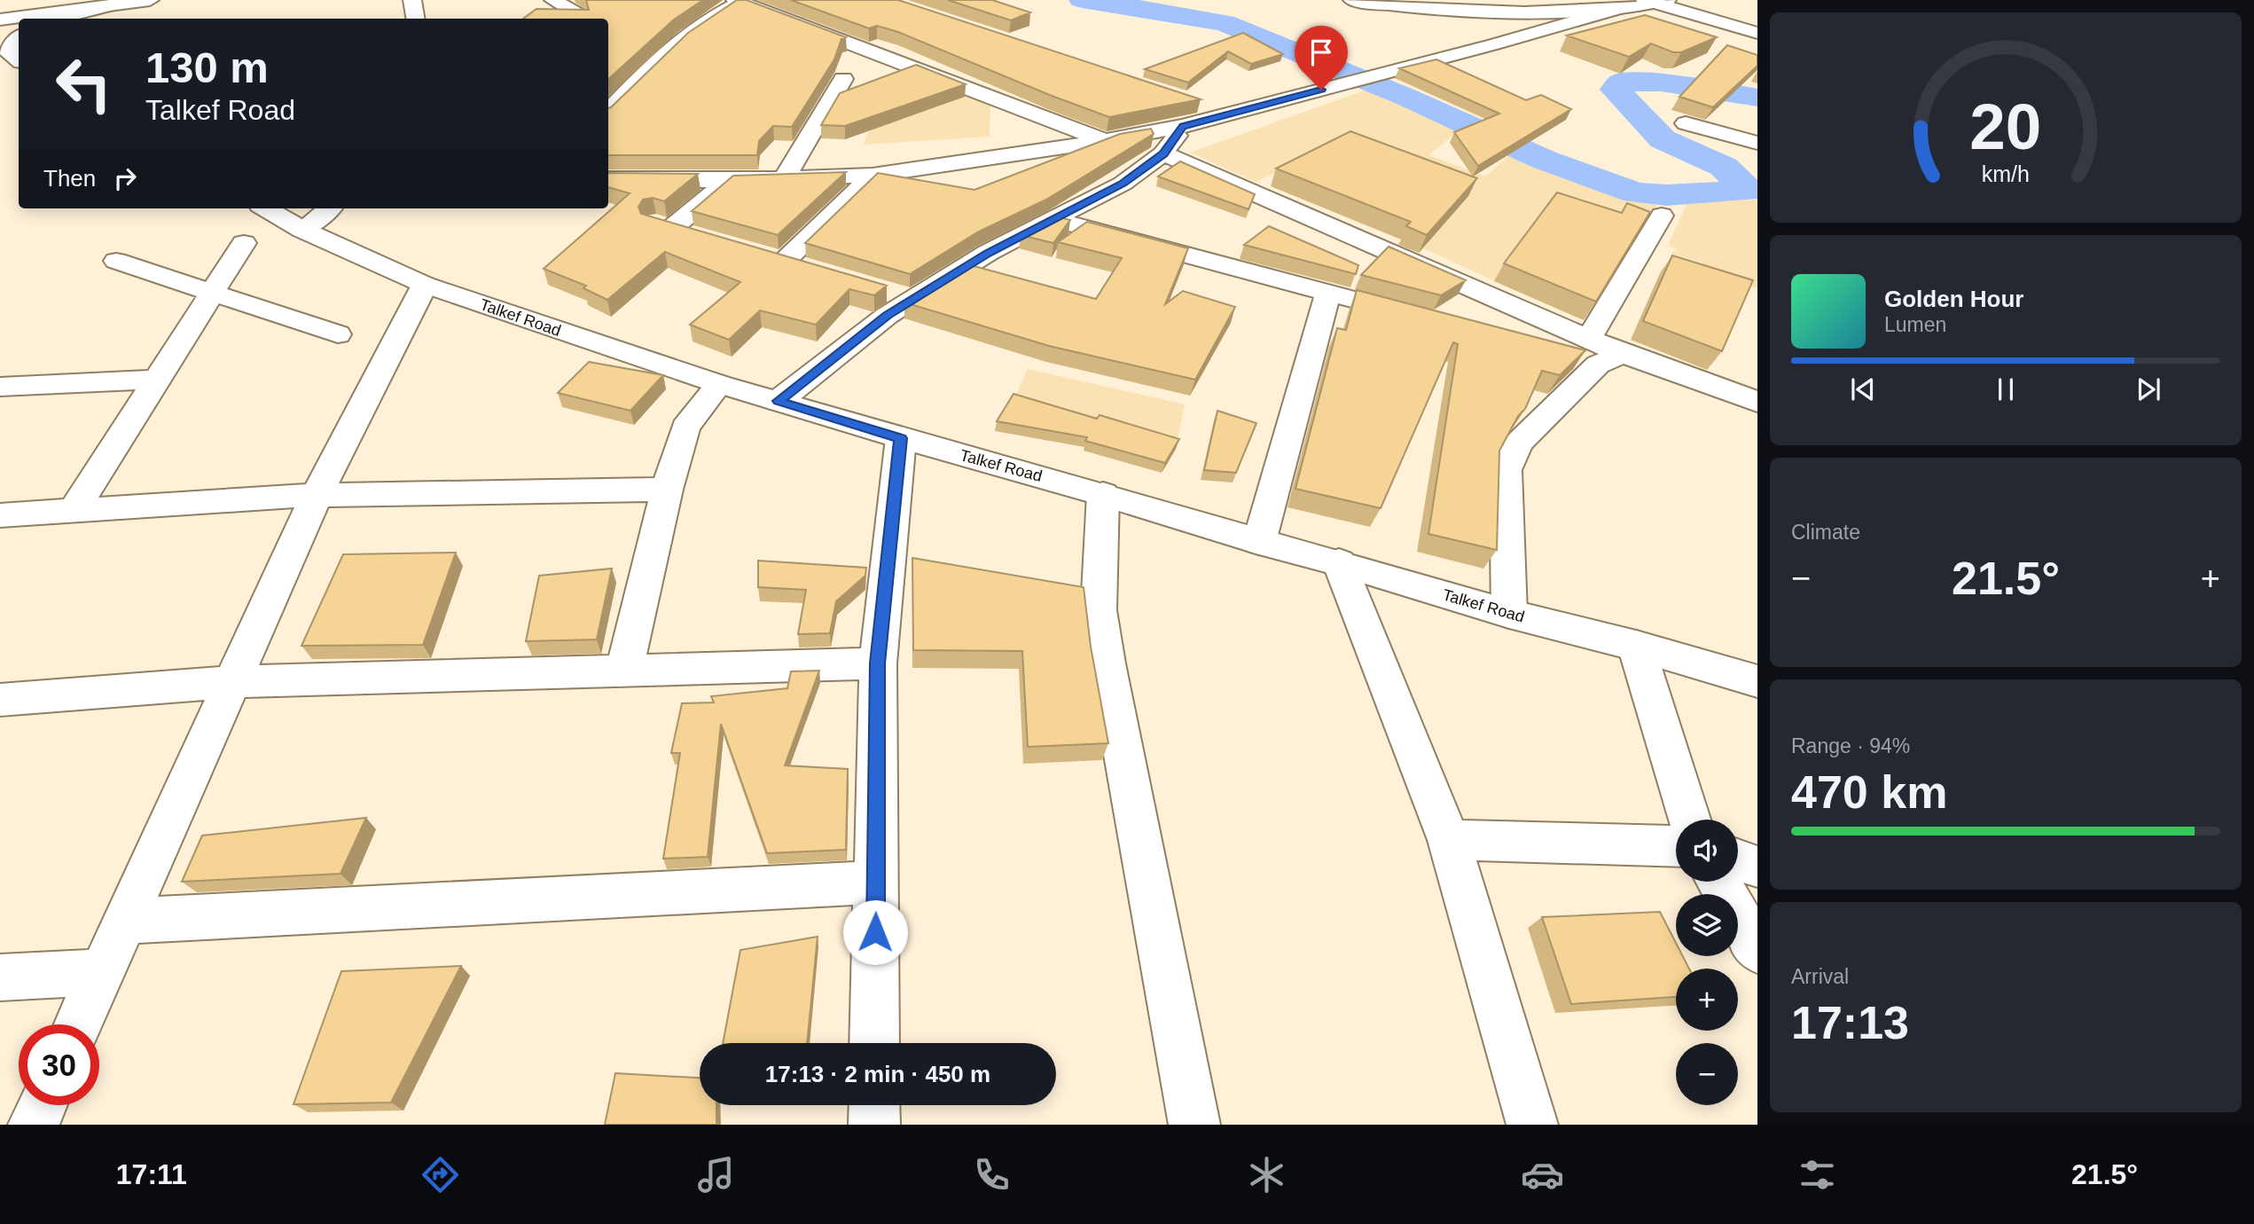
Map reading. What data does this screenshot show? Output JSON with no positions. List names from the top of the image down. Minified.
{"streets":{"main road":["Talkef Road"]},"page":{"turn":["130 m","Talkef Road"],"then":"Then","song":["Golden Hour","Lumen"],"tile":["Climate",["Range · 94%","470 km"],["Arrival","17:13"]],"heat":["−","21.5°","+"],"map_buttons":["+","−"],"limit":"30","trip":"17:13 · 2 min · 450 m","tabs":["17:11","21.5°"],"gauge":["20","km/h"]}}
